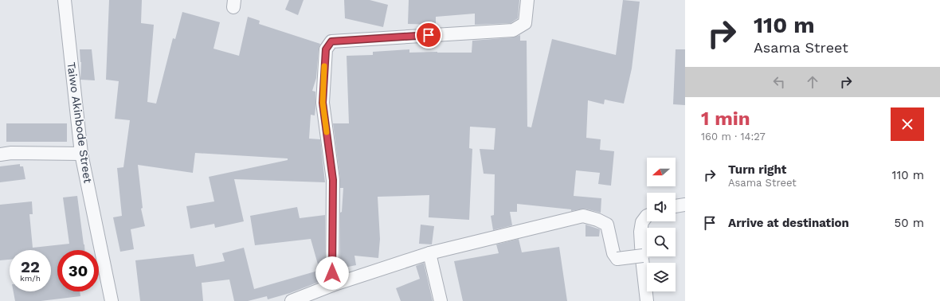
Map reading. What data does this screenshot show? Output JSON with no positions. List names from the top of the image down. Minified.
{"streets":{"street":["Taiwo Akinbode Street"]},"north":"left","page":{"turn":["110 m","Asama Street"],"heading":["1 min","160 m · 14:27"],"list":[{"name":"Turn right","note":"Asama Street","value":"110 m"},{"name":"Arrive at destination","value":"50 m"}],"speed":"22 km/h","limit":"30"}}
